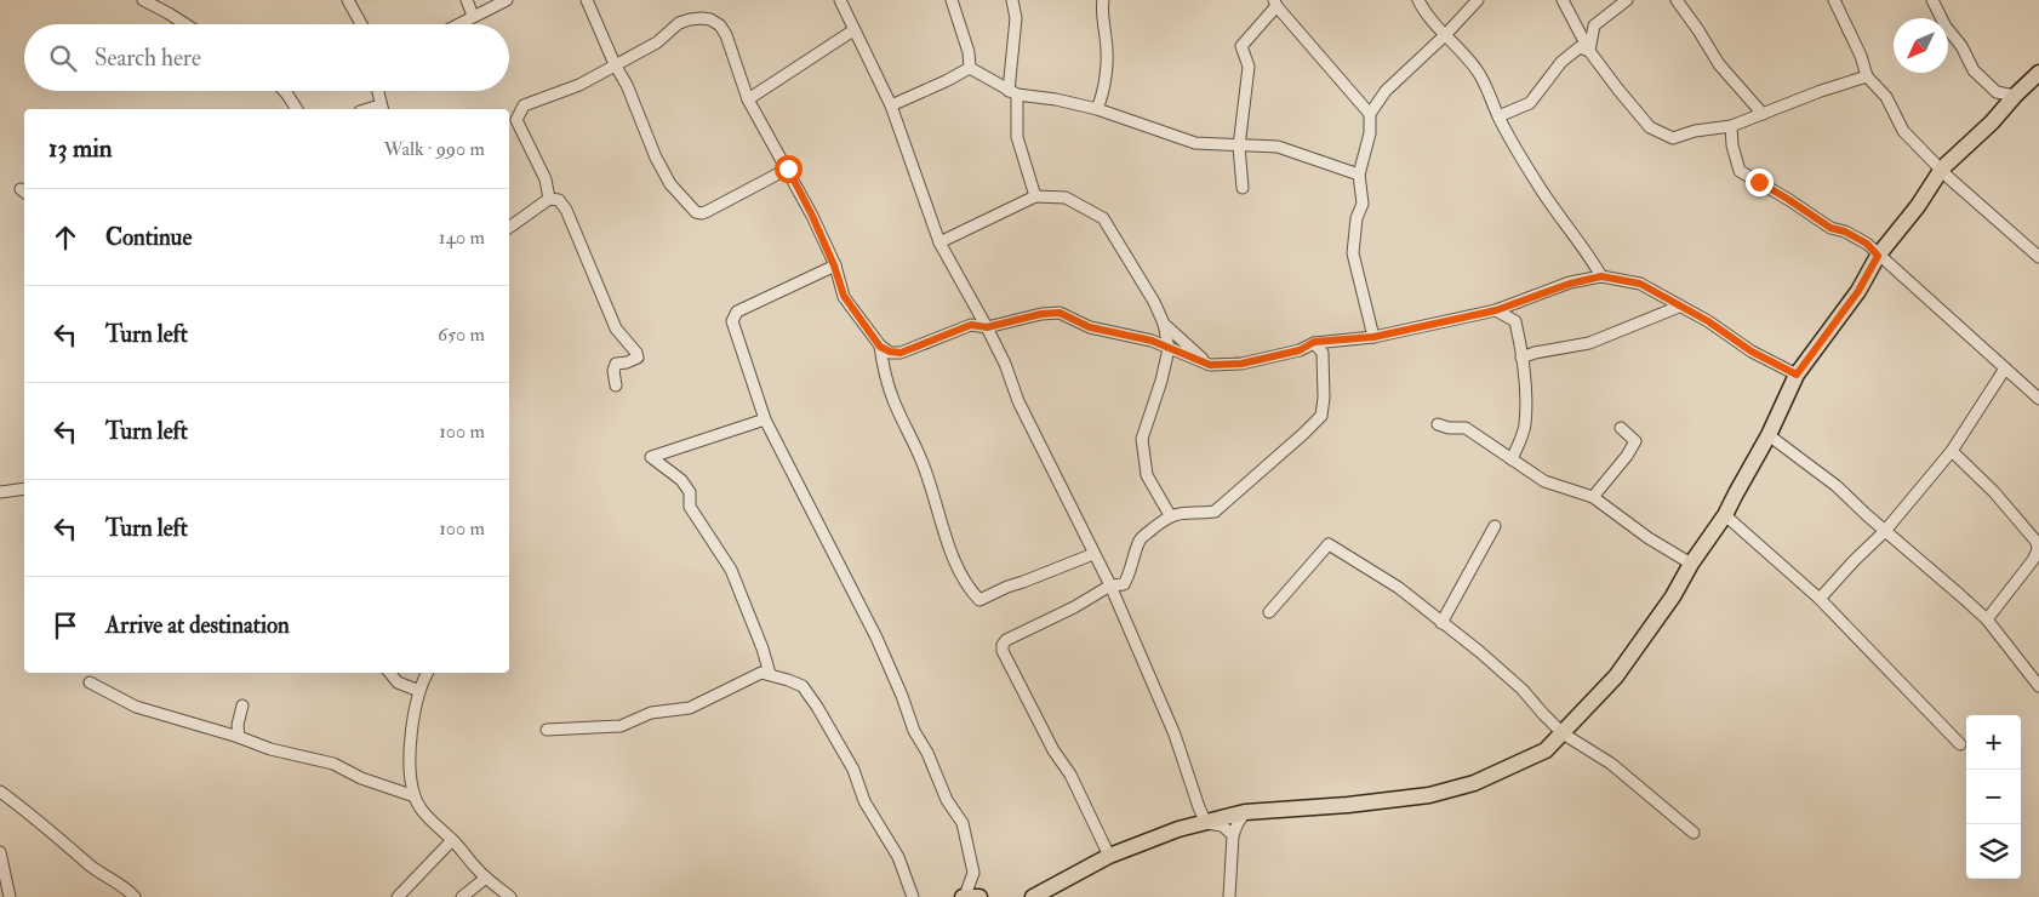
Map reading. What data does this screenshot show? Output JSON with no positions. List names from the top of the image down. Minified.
{"north":"bottom left","page":{"search":"Search here","heading":["13 min","Walk · 990 m"],"list":[["Continue","140 m"],["Turn left","650 m"],["Turn left","100 m"],["Turn left","100 m"],"Arrive at destination"],"map_buttons":["+","−"]}}
